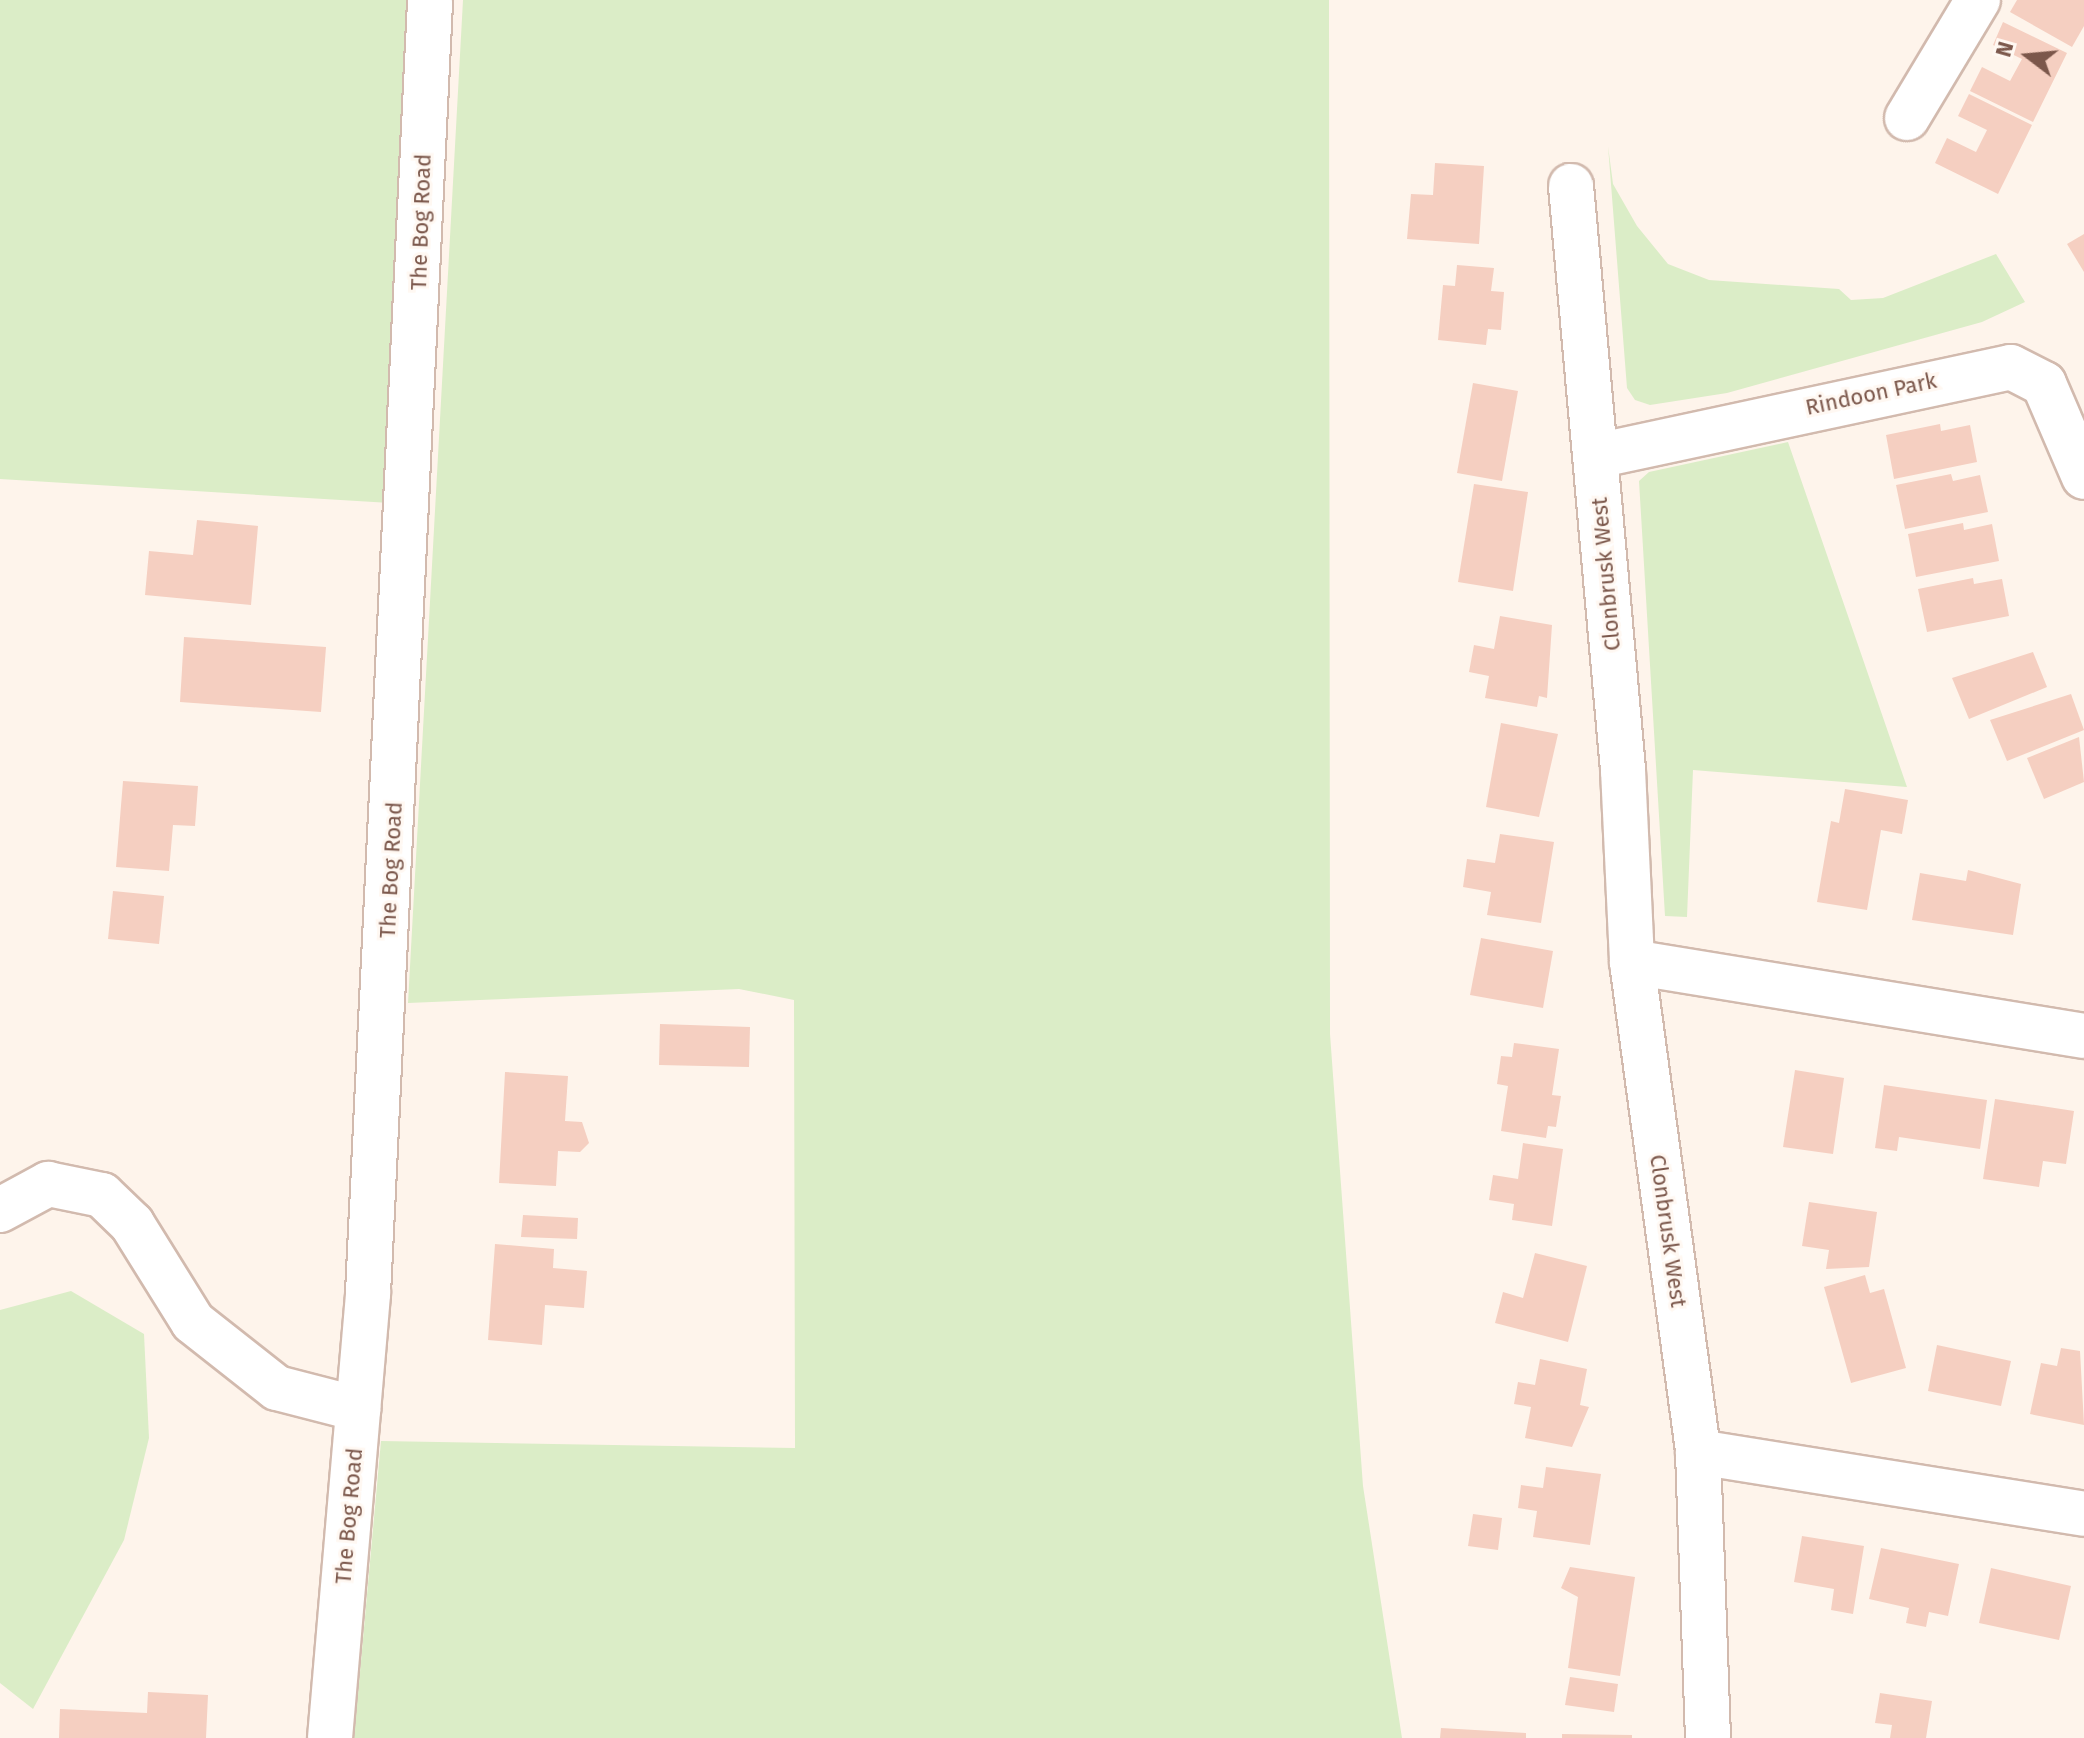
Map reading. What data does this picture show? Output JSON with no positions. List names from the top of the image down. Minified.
{"streets":{"street":["The Bog Road","Rindoon Park","Clonbrusk West"]},"crossings":[["Rindoon Park","Clonbrusk West"]],"north":"left"}
